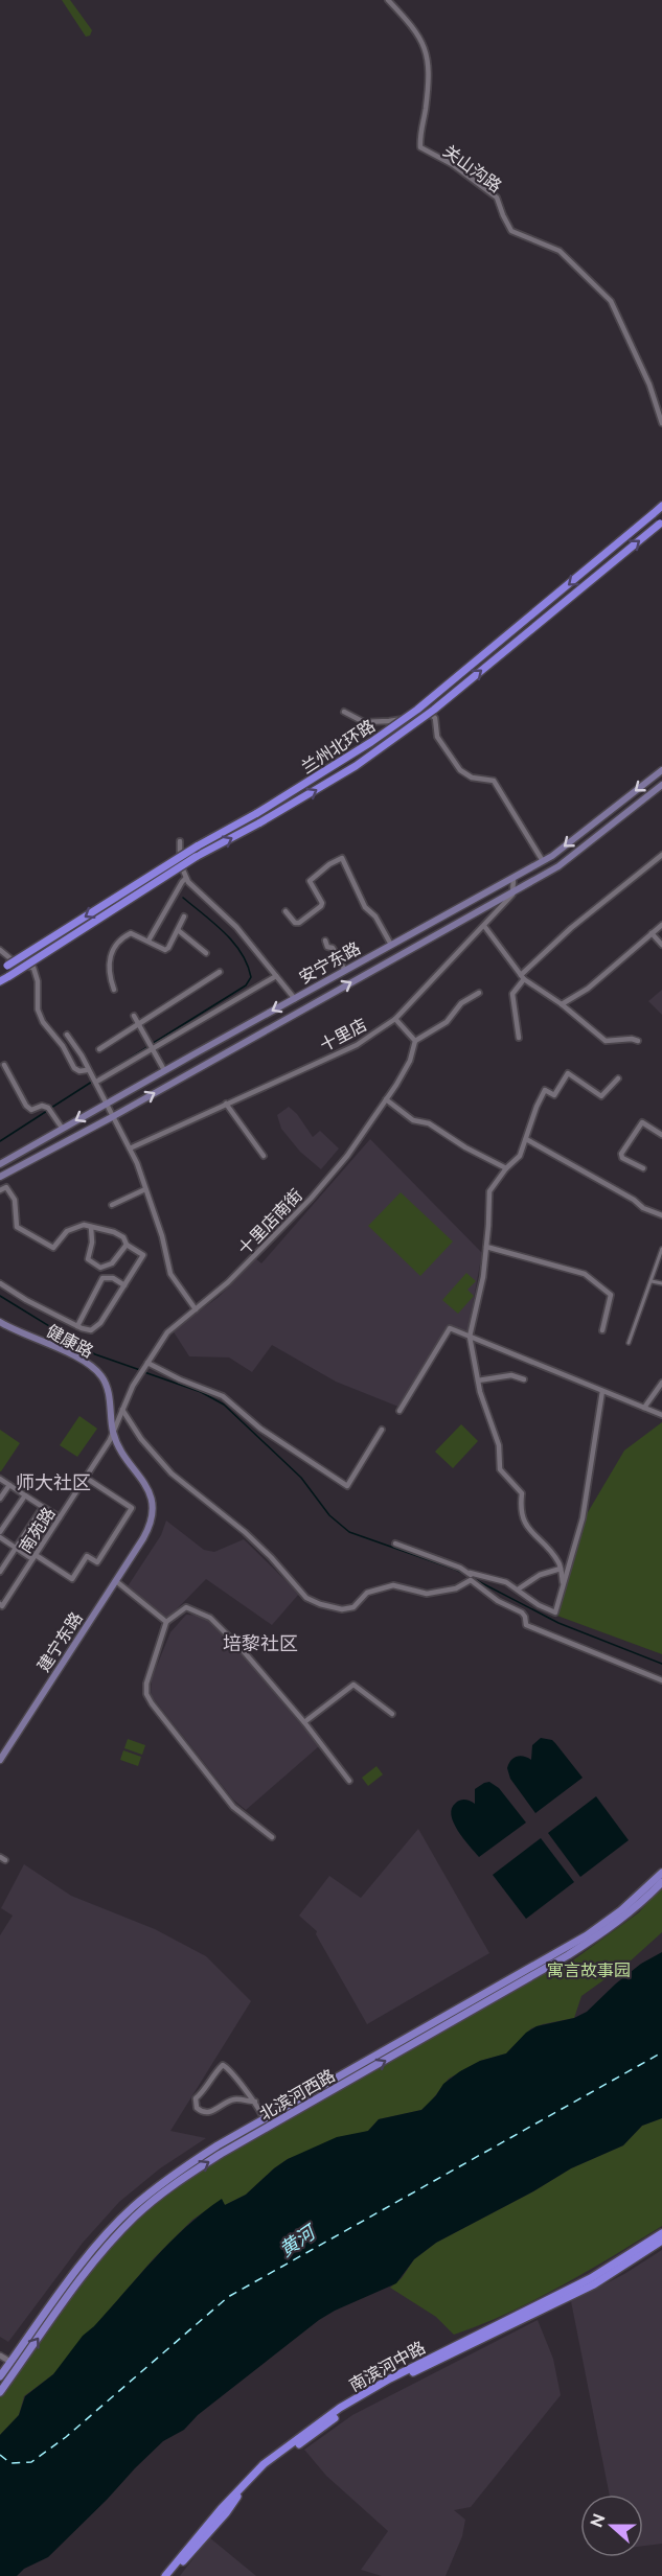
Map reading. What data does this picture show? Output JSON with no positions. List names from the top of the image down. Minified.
{"streets":{"highway":["兰州北环路","南滨河中路"],"main road":["安宁东路","健康路","建宁东路","北滨河西路"],"street":["关山沟路","十里店","十里店南街","南苑路"]},"crossings":[["安宁东路","十里店"],["十里店南街","健康路"],["十里店南街","南苑路"],["健康路","南苑路"],["健康路","建宁东路"]],"districts":["师大社区","培黎社区"],"water":["黄河"],"parks":["寓言故事园"],"north":"left"}
